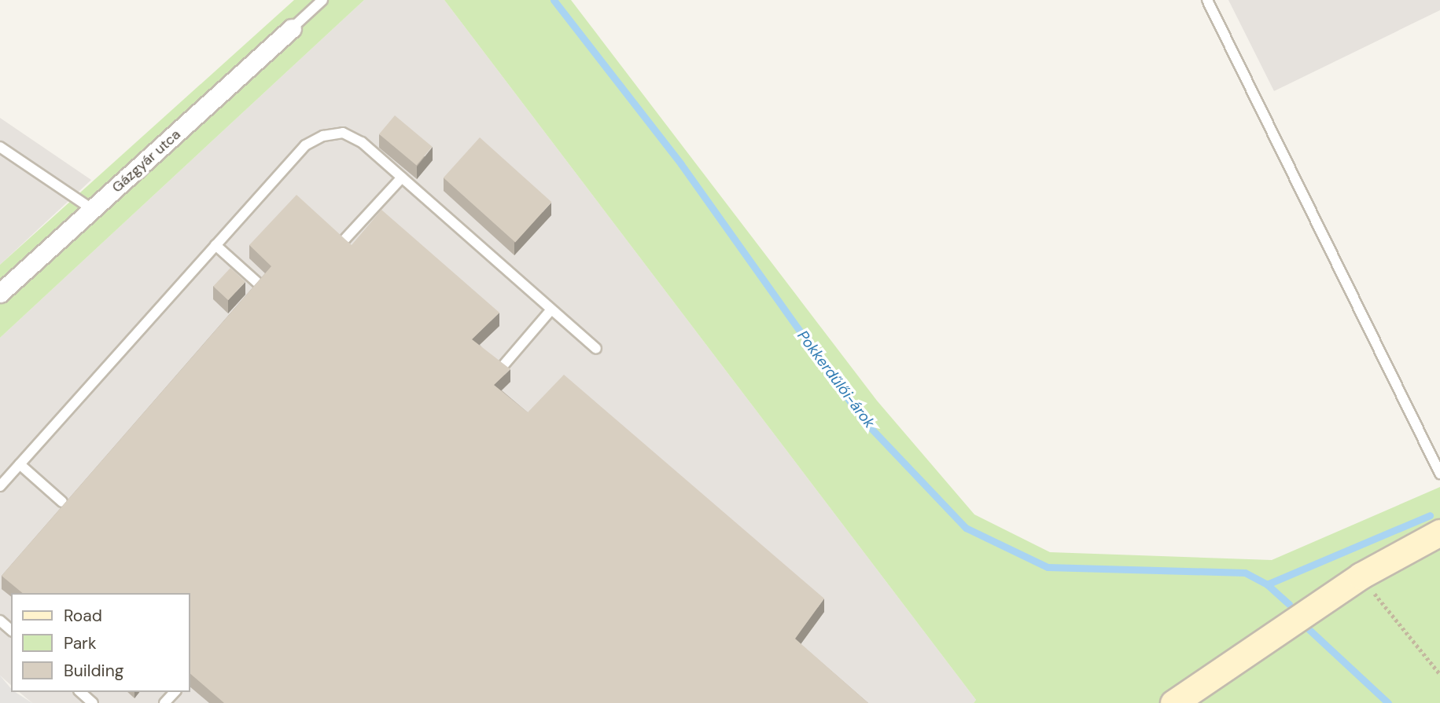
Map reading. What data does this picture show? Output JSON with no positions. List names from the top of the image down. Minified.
{"streets":{"street":["Gázgyár utca"]},"water":["Pokkerdűlői-árok"],"legend":["Road","Park","Building"]}
